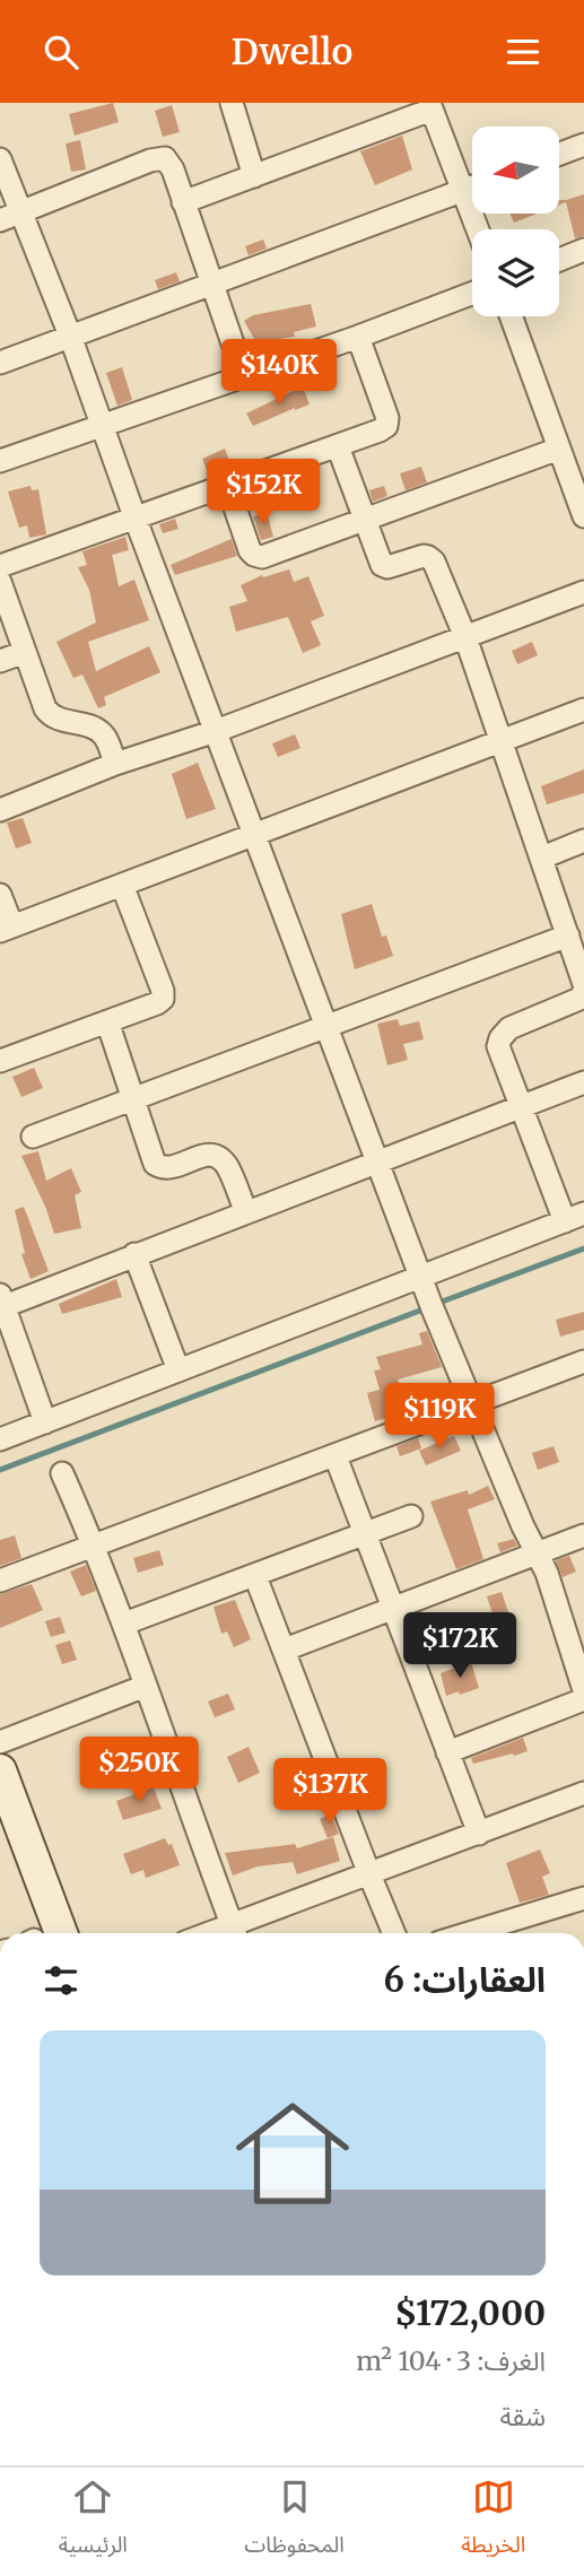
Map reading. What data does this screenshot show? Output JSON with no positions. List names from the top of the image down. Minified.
{"north":"left","page":{"header":"Dwello","price":["$140K","$152K","$119K","$172K","$250K","$137K"],"heading":"العقارات: 6","list":[{"name":"$172,000","note":"الغرف: 3 · 104 m² · شقة"}],"tabs":["الخريطة","المحفوظات","الرئيسية"]}}
